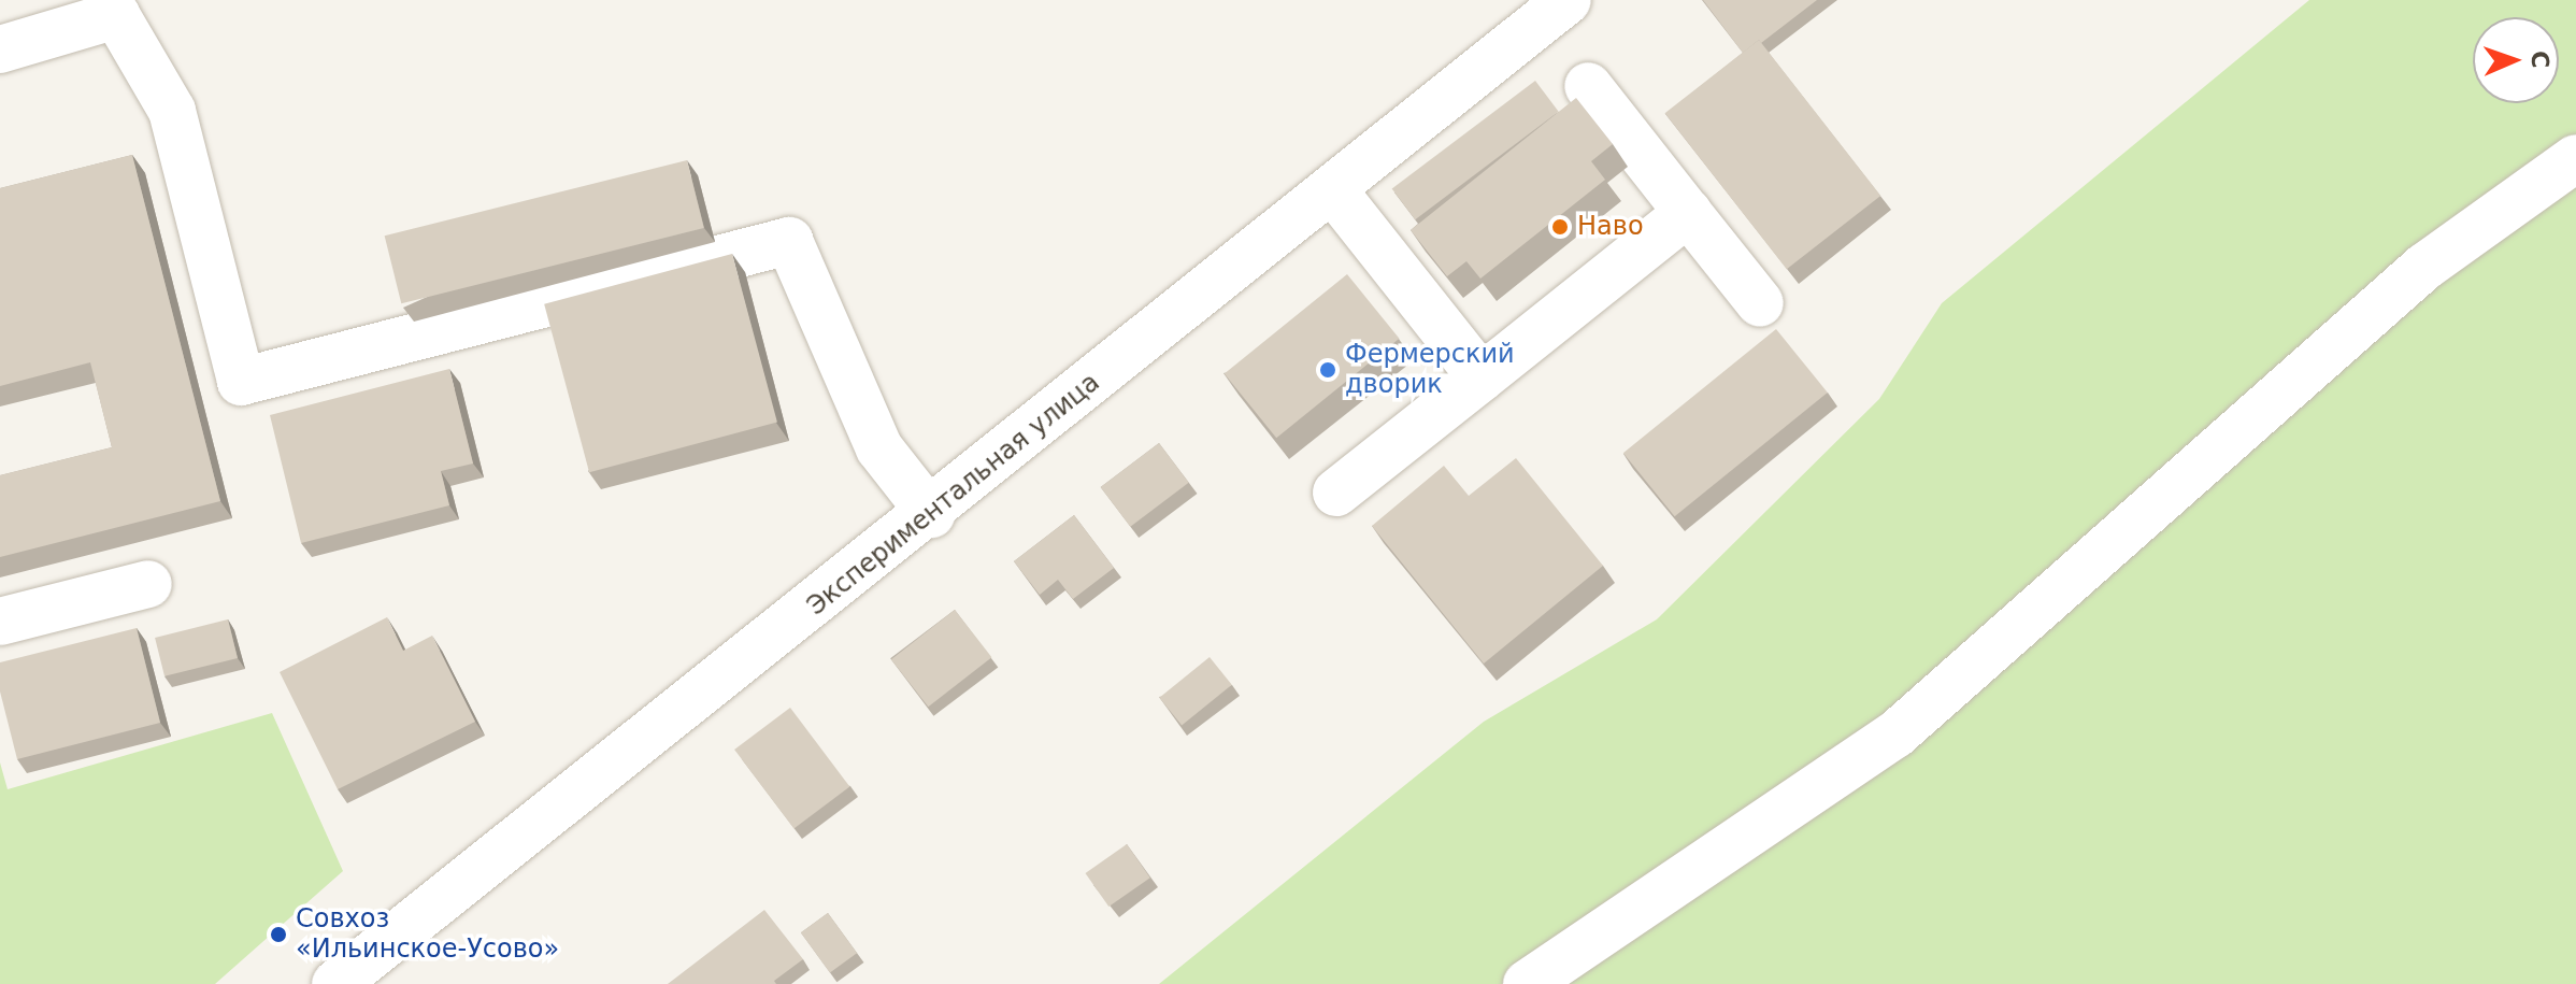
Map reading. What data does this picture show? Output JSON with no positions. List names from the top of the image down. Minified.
{"streets":{"street":["Экспериментальная улица"]},"places":["Наво","Фермерский дворик","Совхоз «Ильинское-Усово»"],"north":"right"}
